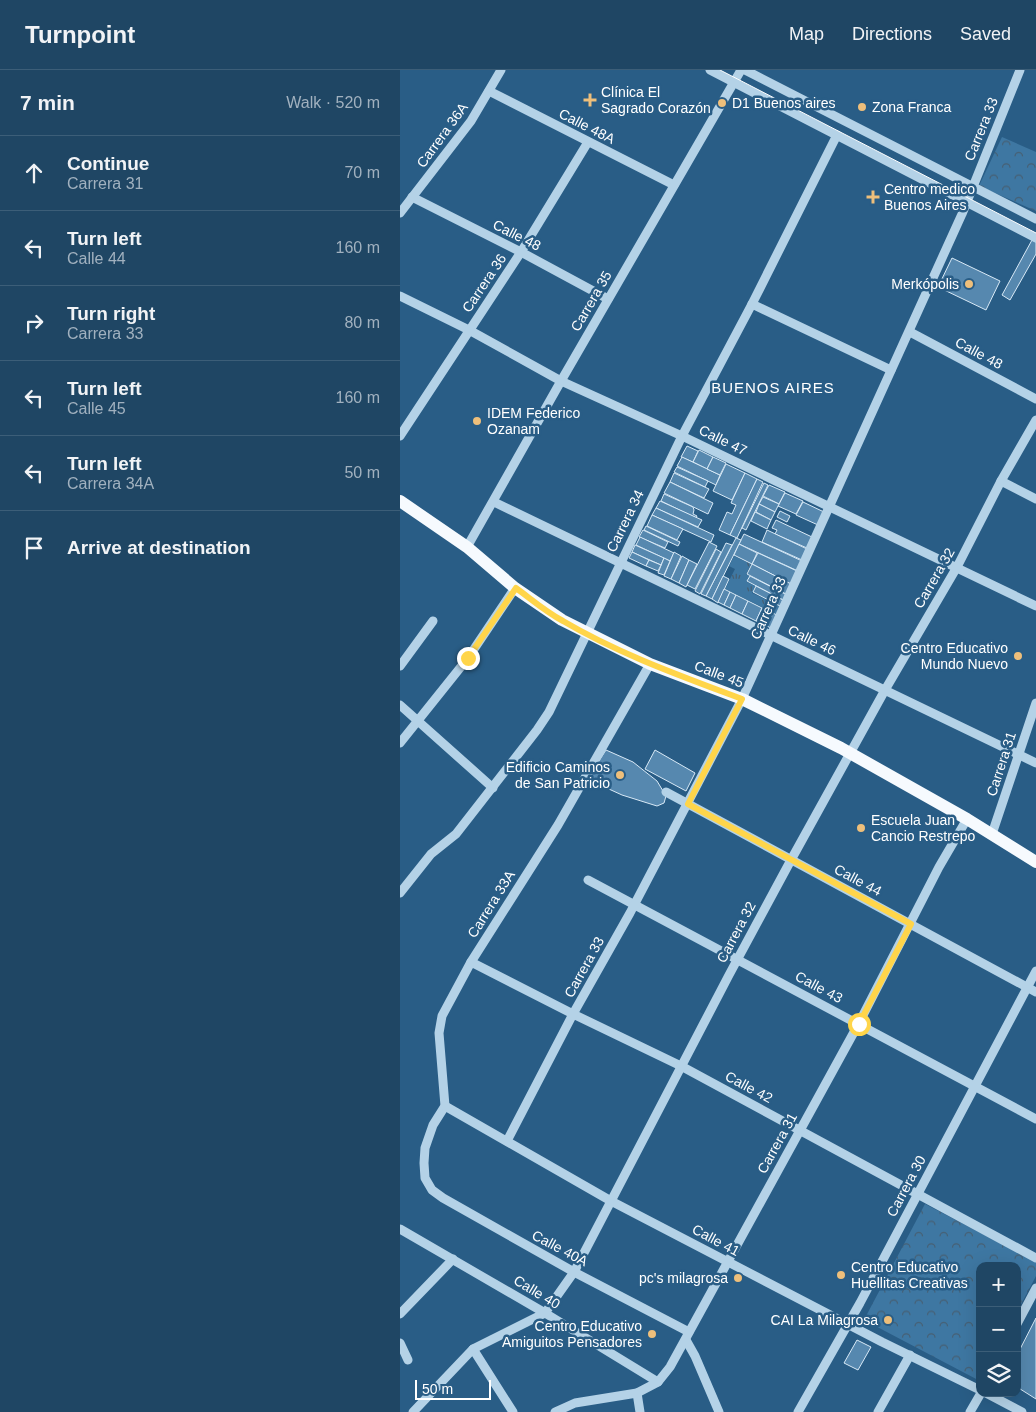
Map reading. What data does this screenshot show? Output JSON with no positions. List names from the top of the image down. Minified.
{"streets":{"main road":["Calle 45"],"street":["Calle 48A","Carrera 33","Carrera 36A","Calle 48","Carrera 36","Carrera 35","Calle 47","Carrera 34","Carrera 32","Calle 46","Carrera 31","Calle 44","Carrera 33A","Calle 43","Calle 42","Carrera 30","Calle 41","Calle 40A","Calle 40"]},"crossings":[["Calle 48A","Carrera 36A"],["Calle 48A","Carrera 36"],["Calle 48A","Carrera 35"],["Carrera 33","Calle 48"],["Carrera 33","Calle 47"],["Carrera 33","Calle 46"],["Carrera 33","Calle 45"],["Carrera 33","Calle 44"],["Carrera 33","Calle 43"],["Carrera 33","Calle 42"],["Carrera 33","Calle 41"],["Carrera 36A","Calle 48"],["Calle 48","Carrera 36"],["Calle 48","Carrera 35"],["Carrera 36","Calle 47"],["Carrera 35","Calle 47"],["Carrera 35","Calle 46"],["Carrera 35","Calle 45"],["Calle 47","Carrera 34"],["Calle 47","Carrera 32"],["Carrera 34","Calle 46"],["Carrera 34","Calle 45"],["Carrera 32","Calle 46"],["Carrera 32","Calle 45"],["Carrera 32","Calle 44"],["Carrera 32","Calle 43"],["Carrera 32","Calle 42"],["Carrera 32","Calle 41"],["Carrera 32","Calle 40A"],["Carrera 32","Calle 40"],["Calle 46","Carrera 31"],["Calle 45","Carrera 31"],["Calle 45","Carrera 33A"],["Carrera 31","Calle 44"],["Carrera 31","Calle 43"],["Carrera 31","Calle 42"],["Carrera 31","Calle 41"],["Carrera 31","Calle 40A"],["Carrera 31","Calle 40"],["Calle 44","Carrera 30"],["Carrera 33A","Calle 42"],["Carrera 33A","Calle 41"],["Carrera 33A","Calle 40A"],["Calle 43","Carrera 30"],["Calle 42","Carrera 30"],["Carrera 30","Calle 41"],["Calle 41","Calle 40A"]],"districts":["BUENOS AIRES"],"places":{"health":["Clínica El Sagrado Corazón","Centro medico Buenos Aires"],"other":["D1 Buenos aires","Zona Franca","Merkópolis","IDEM Federico Ozanam","Centro Educativo Mundo Nuevo","Edificio Caminos de San Patricio","Escuela Juan Cancio Restrepo","Centro Educativo Huellitas Creativas","pc's milagrosa","CAI La Milagrosa","Centro Educativo Amiguitos Pensadores"]},"scale_bar":"50 m","page":{"header":"Turnpoint","nav":["Map","Directions","Saved"],"heading":["7 min","Walk · 520 m"],"list":[["Continue","Carrera 31","70 m"],["Turn left","Calle 44","160 m"],["Turn right","Carrera 33","80 m"],["Turn left","Calle 45","160 m"],["Turn left","Carrera 34A","50 m"],"Arrive at destination"],"map_buttons":["+","−"],"scale":"50 m"}}
